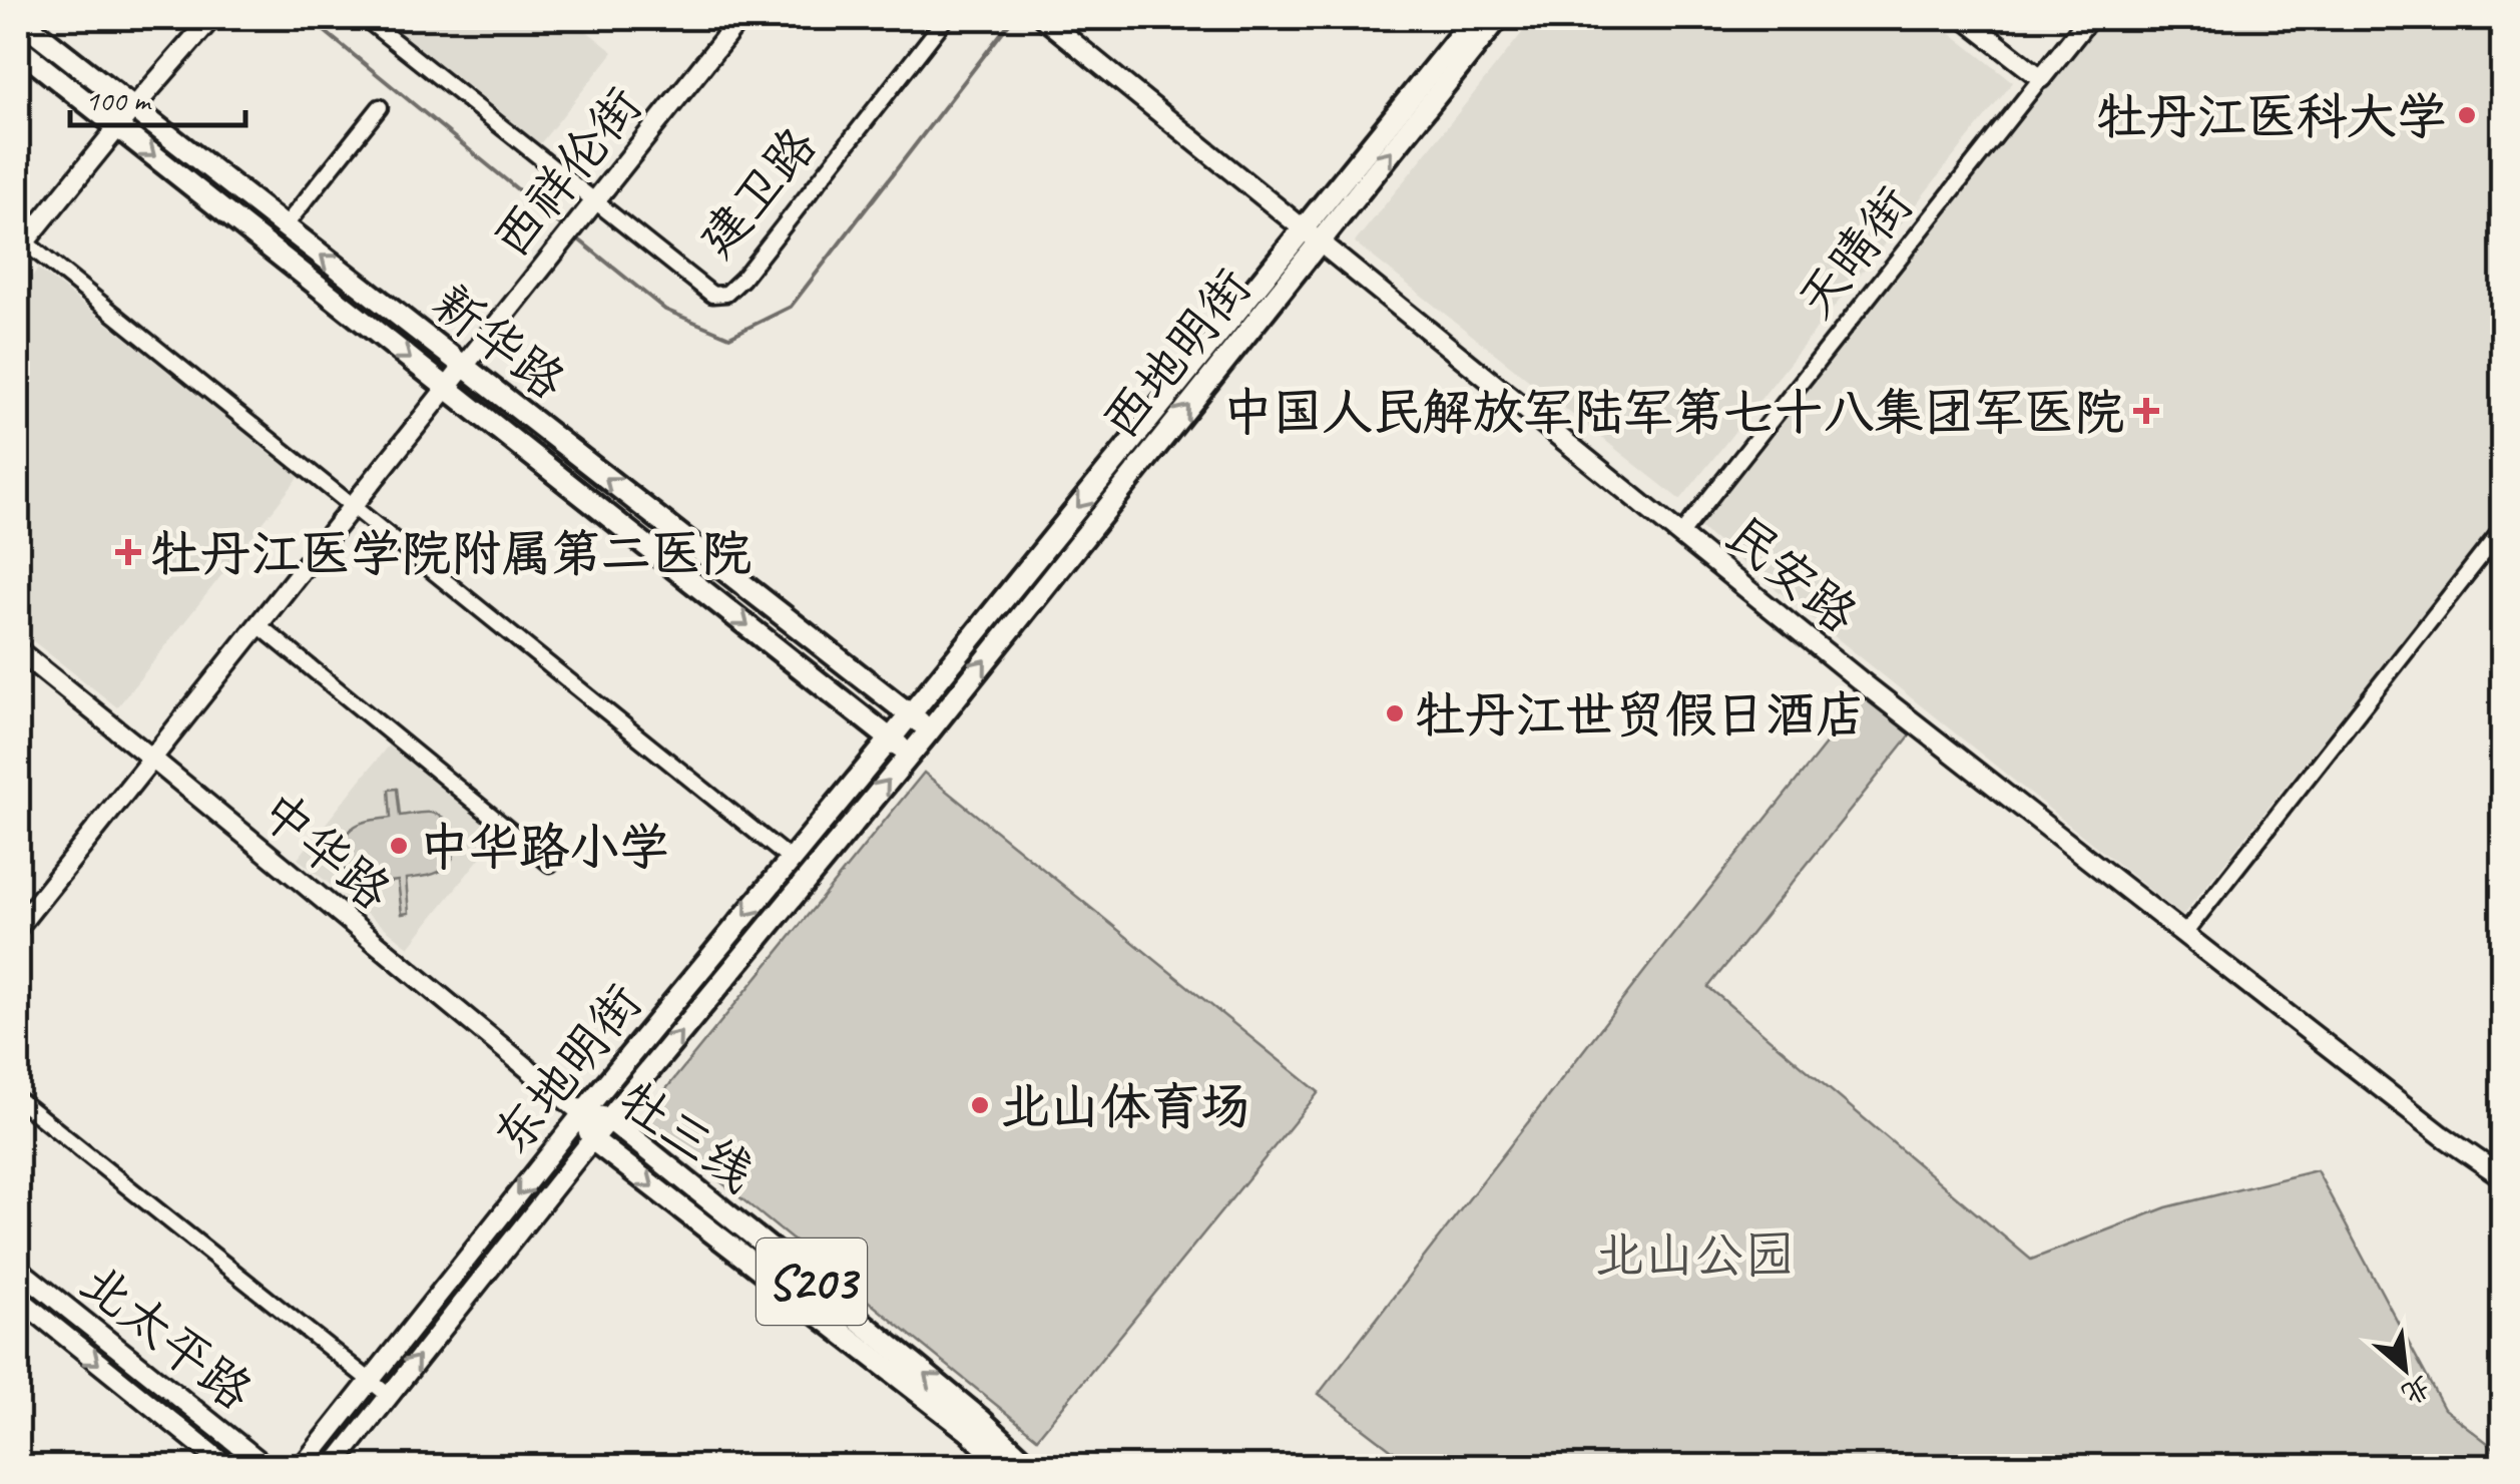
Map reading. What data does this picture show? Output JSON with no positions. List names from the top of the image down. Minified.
{"streets":{"main road":["新华路","西地明街","东地明街","牡三线","S203"],"street":["西祥伦街","建卫路","天晴街","民安路","中华路","北太平路"]},"crossings":[["西祥伦街","建卫路"],["西祥伦街","新华路"],["西祥伦街","中华路"],["天晴街","民安路"],["新华路","西地明街"],["新华路","东地明街"],["西地明街","民安路"],["西地明街","东地明街"],["中华路","东地明街"],["中华路","牡三线"],["东地明街","牡三线"]],"parks":["北山公园"],"places":{"other":["牡丹江医科大学","牡丹江世贸假日酒店","中华路小学","北山体育场"],"health":["中国人民解放军陆军第七十八集团军医院","牡丹江医学院附属第二医院"]},"scale_bar":"100 m","north":"bottom right"}
